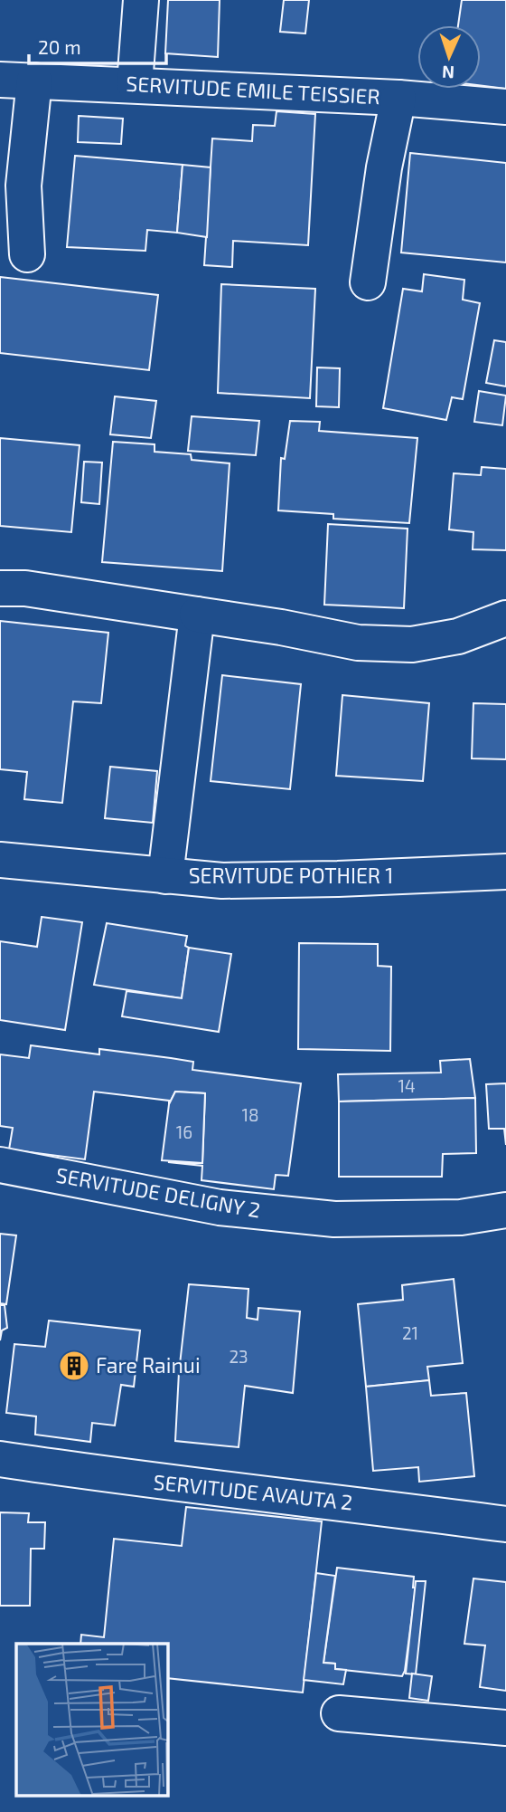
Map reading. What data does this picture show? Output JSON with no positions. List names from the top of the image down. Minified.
{"streets":{"street":["SERVITUDE EMILE TEISSIER","SERVITUDE POTHIER 1","SERVITUDE DELIGNY 2","SERVITUDE AVAUTA 2"]},"places":{"building":["Fare Rainui"]},"house_numbers":["14","18","16","21","23"],"scale_bar":"20 m","north":"bottom"}
